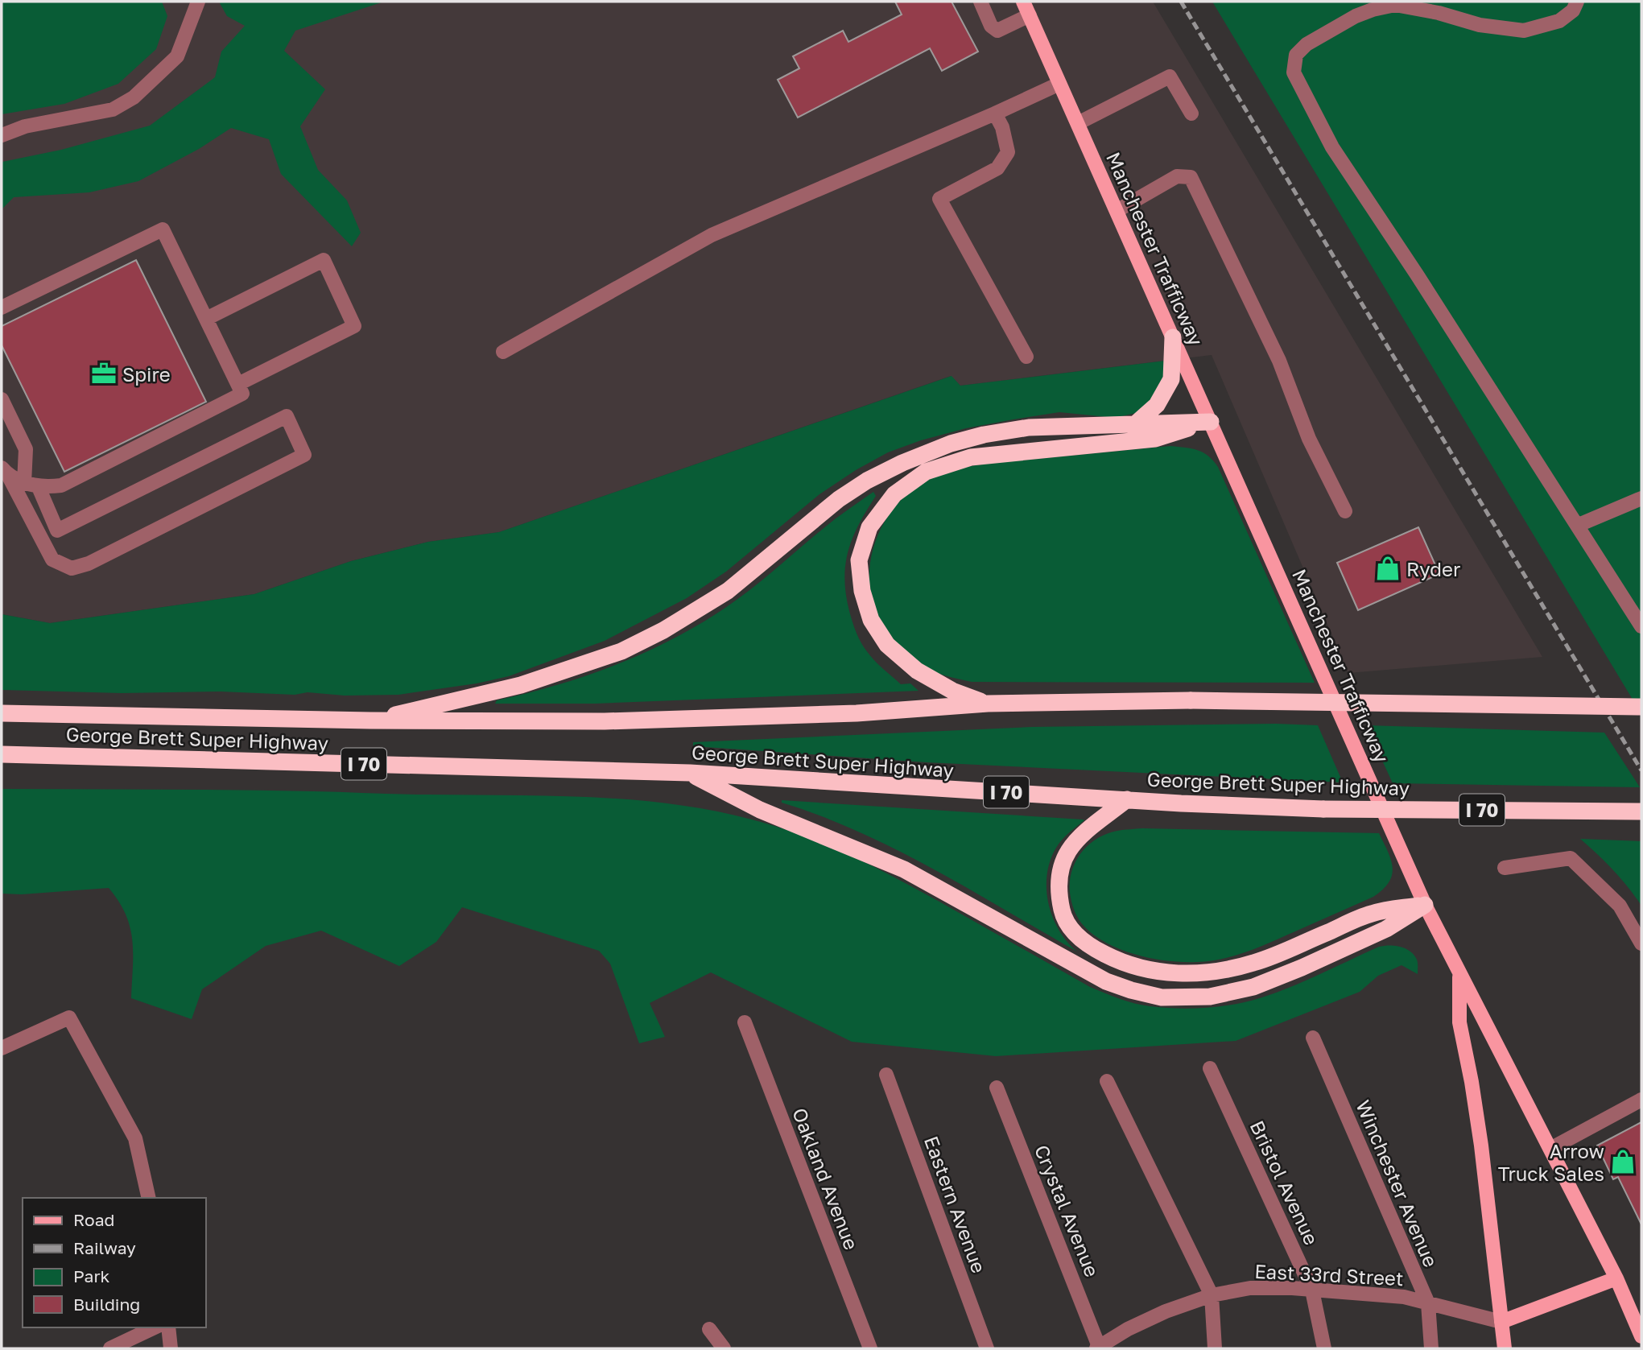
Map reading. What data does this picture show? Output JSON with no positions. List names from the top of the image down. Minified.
{"streets":{"highway":["George Brett Super Highway","I 70"],"main road":["Manchester Trafficway"],"street":["Oakland Avenue","Bristol Avenue","Winchester Avenue","Eastern Avenue","Crystal Avenue","East 33rd Street"]},"crossings":[["Bristol Avenue","East 33rd Street"],["Winchester Avenue","East 33rd Street"],["Crystal Avenue","East 33rd Street"]],"places":{"office":["Spire"],"shop":["Ryder","Arrow Truck Sales"]},"legend":["Road","Railway","Park","Building"]}
